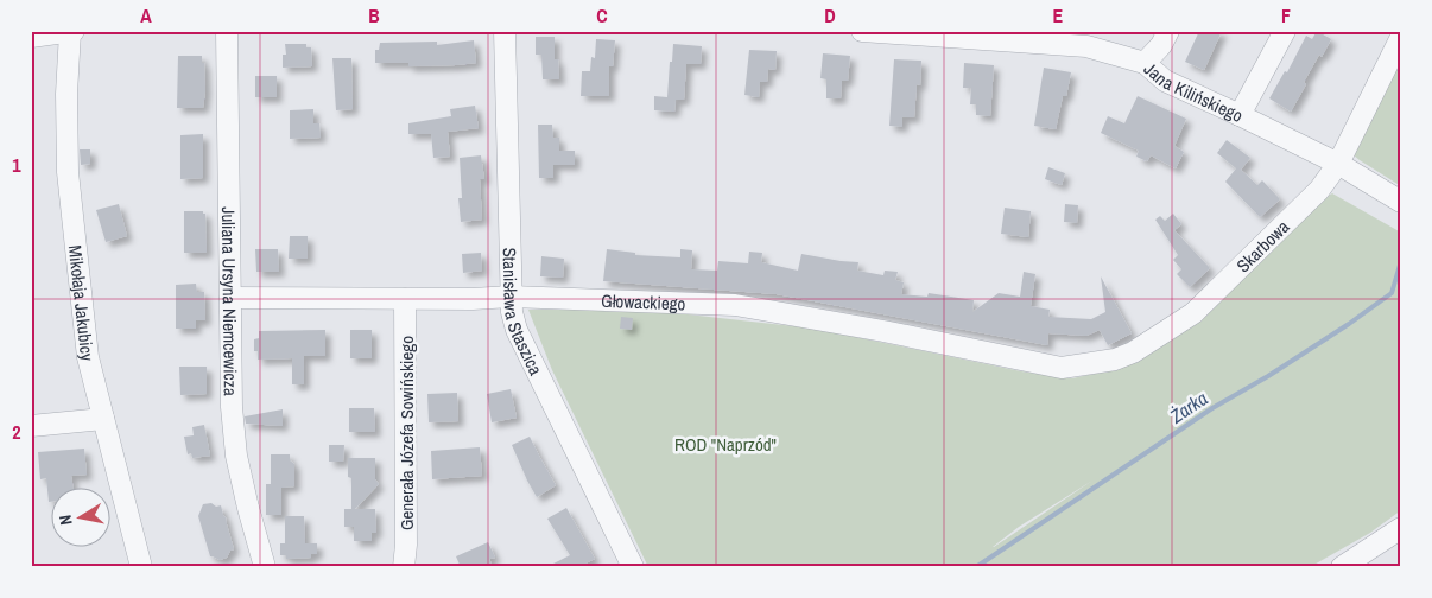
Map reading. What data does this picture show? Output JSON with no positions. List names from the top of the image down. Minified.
{"streets":{"street":["Jana Kilińskiego","Skarbowa","Juliana Ursyna Niemcewicza","Głowackiego","Mikołaja Jakubicy","Stanisława Staszica","Generała Józefa Sowińskiego"]},"crossings":[["Jana Kilińskiego","Skarbowa"],["Skarbowa","Głowackiego"],["Juliana Ursyna Niemcewicza","Głowackiego"],["Głowackiego","Stanisława Staszica"],["Głowackiego","Generała Józefa Sowińskiego"]],"water":["Żarka"],"parks":["ROD \"Naprzód\""],"north":"left","grid":{"columns":["A","B","C","D","E","F"],"rows":["1","2"]}}
